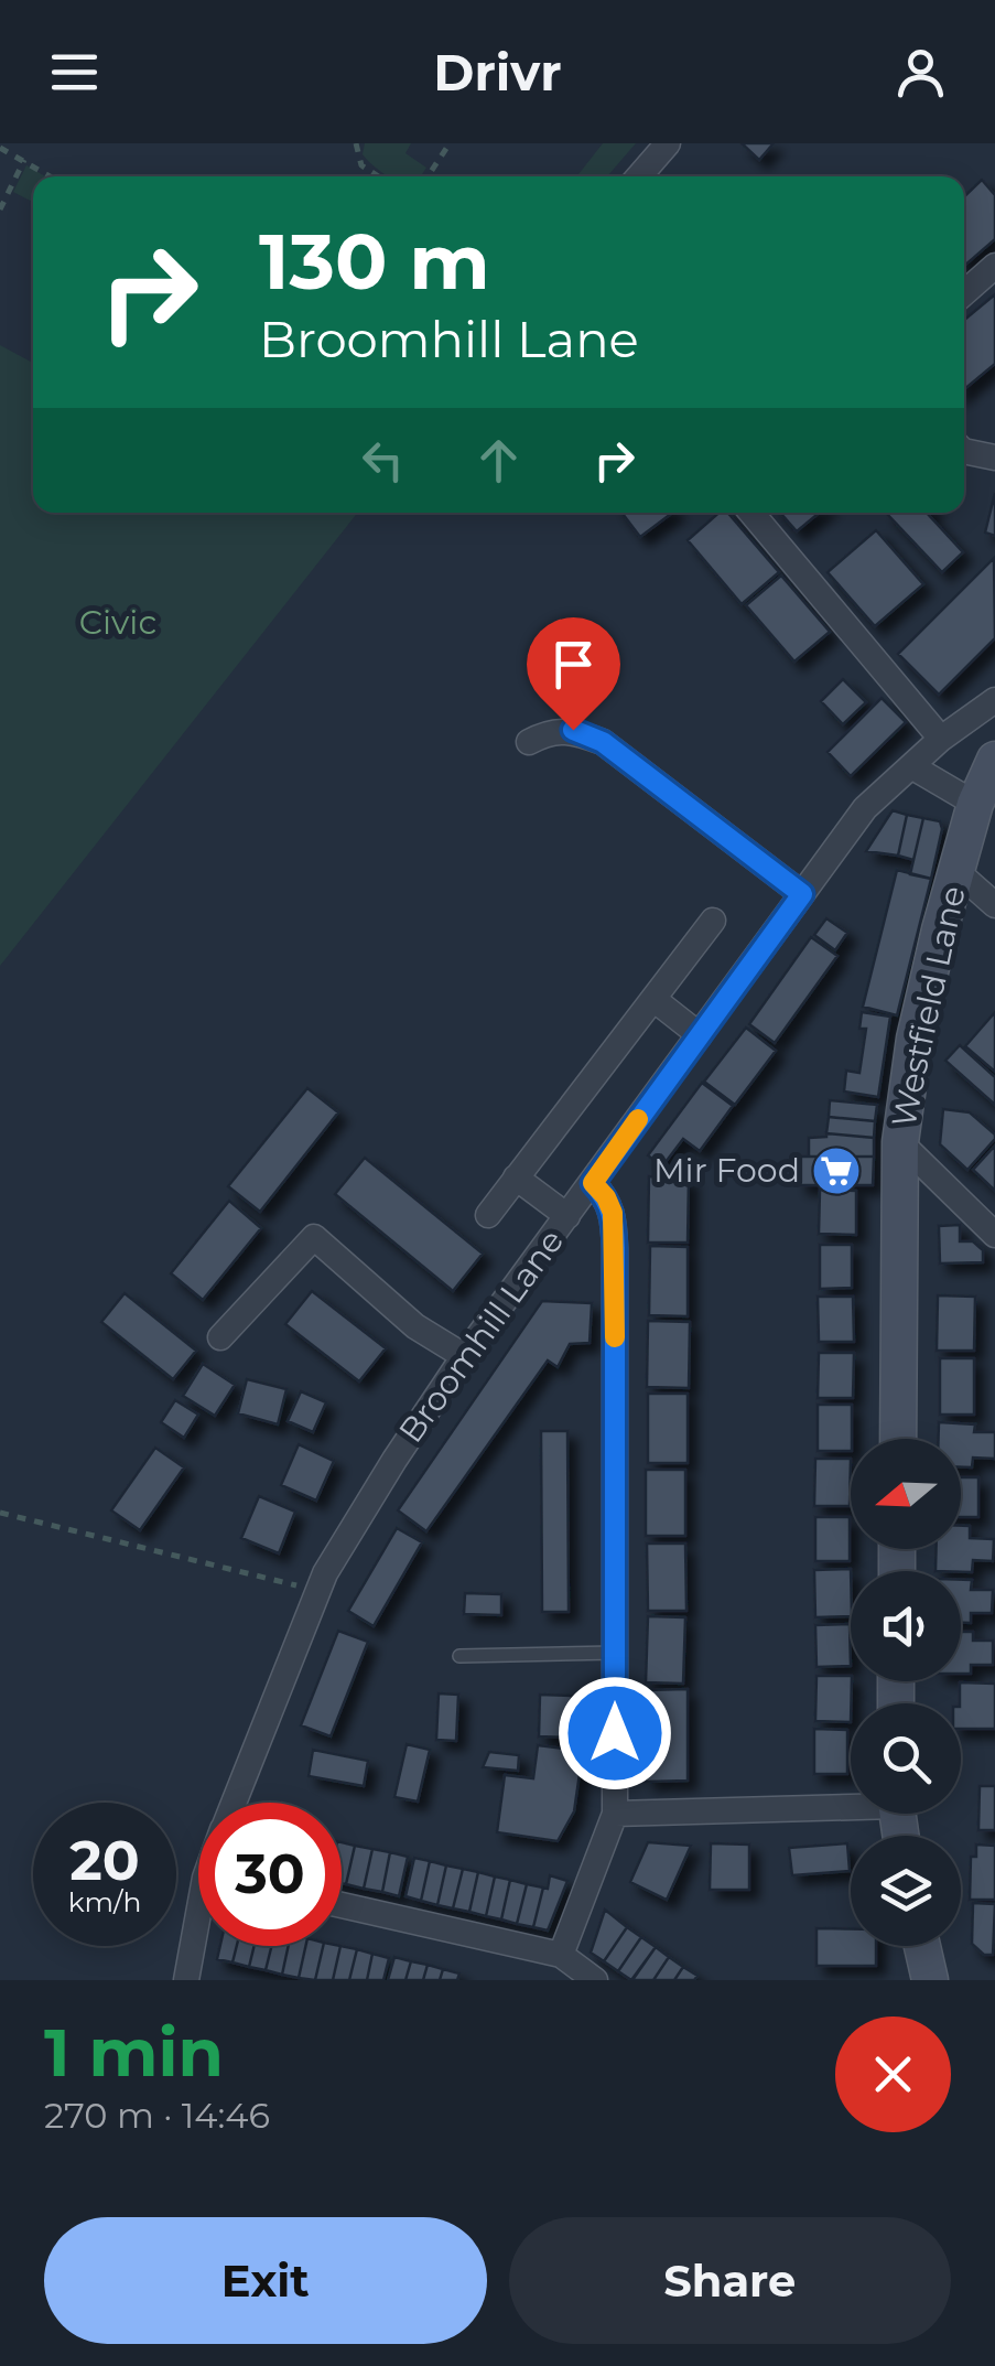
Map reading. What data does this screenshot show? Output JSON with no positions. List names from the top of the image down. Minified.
{"streets":{"street":["Westfield Lane","Broomhill Lane"]},"parks":["Civic"],"places":{"supermarket":["Mir Food"]},"north":"left","page":{"header":"Drivr","turn":["130 m","Broomhill Lane"],"speed":"20 km/h","limit":"30","heading":["1 min","270 m · 14:46"],"buttons":["Exit","Share"]}}
